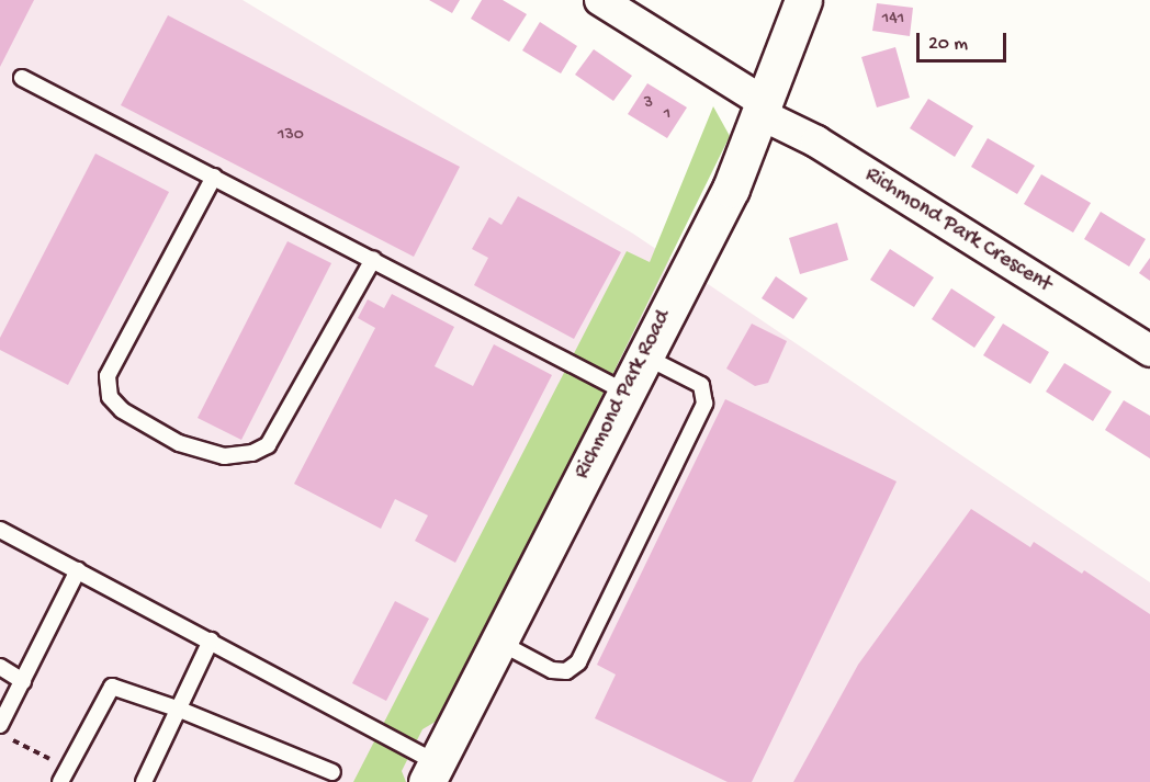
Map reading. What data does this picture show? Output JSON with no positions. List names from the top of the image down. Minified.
{"streets":{"street":["Richmond Park Crescent","Richmond Park Road"]},"crossings":[["Richmond Park Crescent","Richmond Park Road"]],"house_numbers":["141","3","1","130"],"scale_bar":"20 m"}
